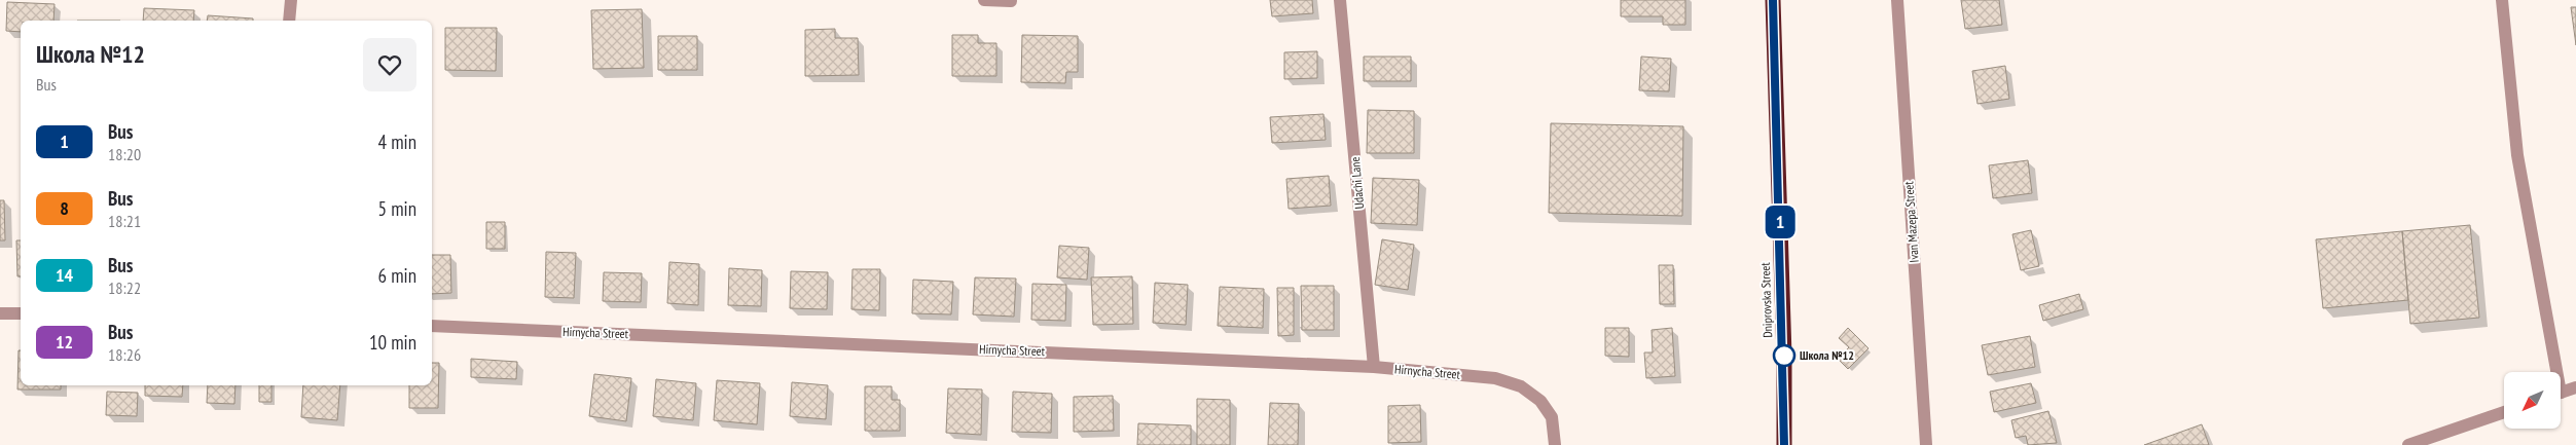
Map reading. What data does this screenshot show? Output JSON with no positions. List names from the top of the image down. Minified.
{"streets":{"highway":["Dniprovska Street"],"street":["Udachi Lane","Ivan Mazepa Street","Hirnycha Street"]},"crossings":[["Udachi Lane","Hirnycha Street"]],"places":["Школа №12"],"lines":["bus line 1"],"north":"bottom left","page":{"on_map":"1","heading":["Школа №12","Bus"],"list":[{"mark":"1","name":"Bus","note":"18:20","value":"4 min"},{"mark":"8","name":"Bus","note":"18:21","value":"5 min"},{"mark":"14","name":"Bus","note":"18:22","value":"6 min"},{"mark":"12","name":"Bus","note":"18:26","value":"10 min"}]}}
